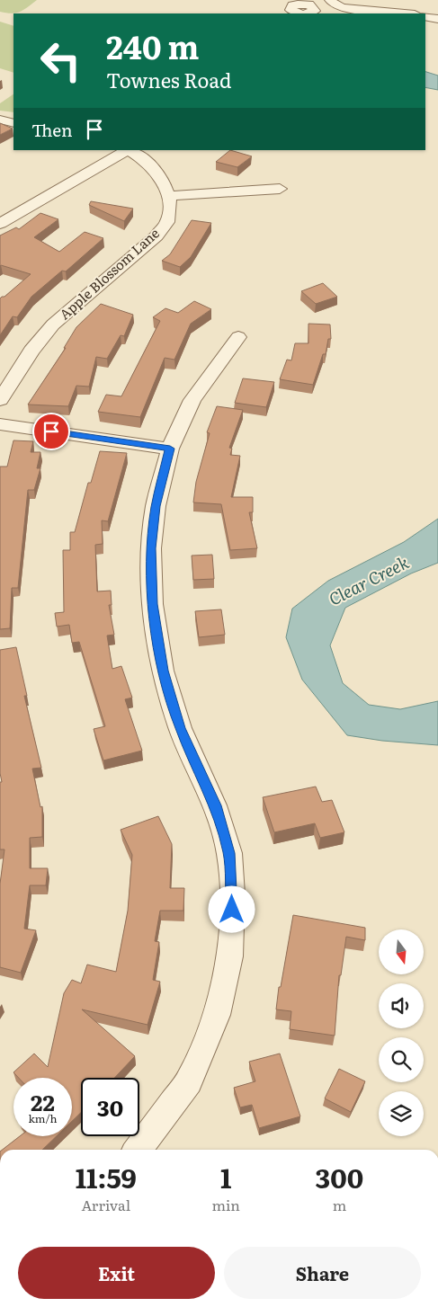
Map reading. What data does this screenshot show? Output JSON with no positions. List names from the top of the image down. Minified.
{"streets":{"street":["Apple Blossom Lane"]},"water":["Clear Creek"],"north":"bottom","page":{"turn":["240 m","Townes Road"],"then":"Then","speed":"22 km/h","limit":"30","eta":["11:59","Arrival","1","min","300","m"],"buttons":["Exit","Share"]}}
